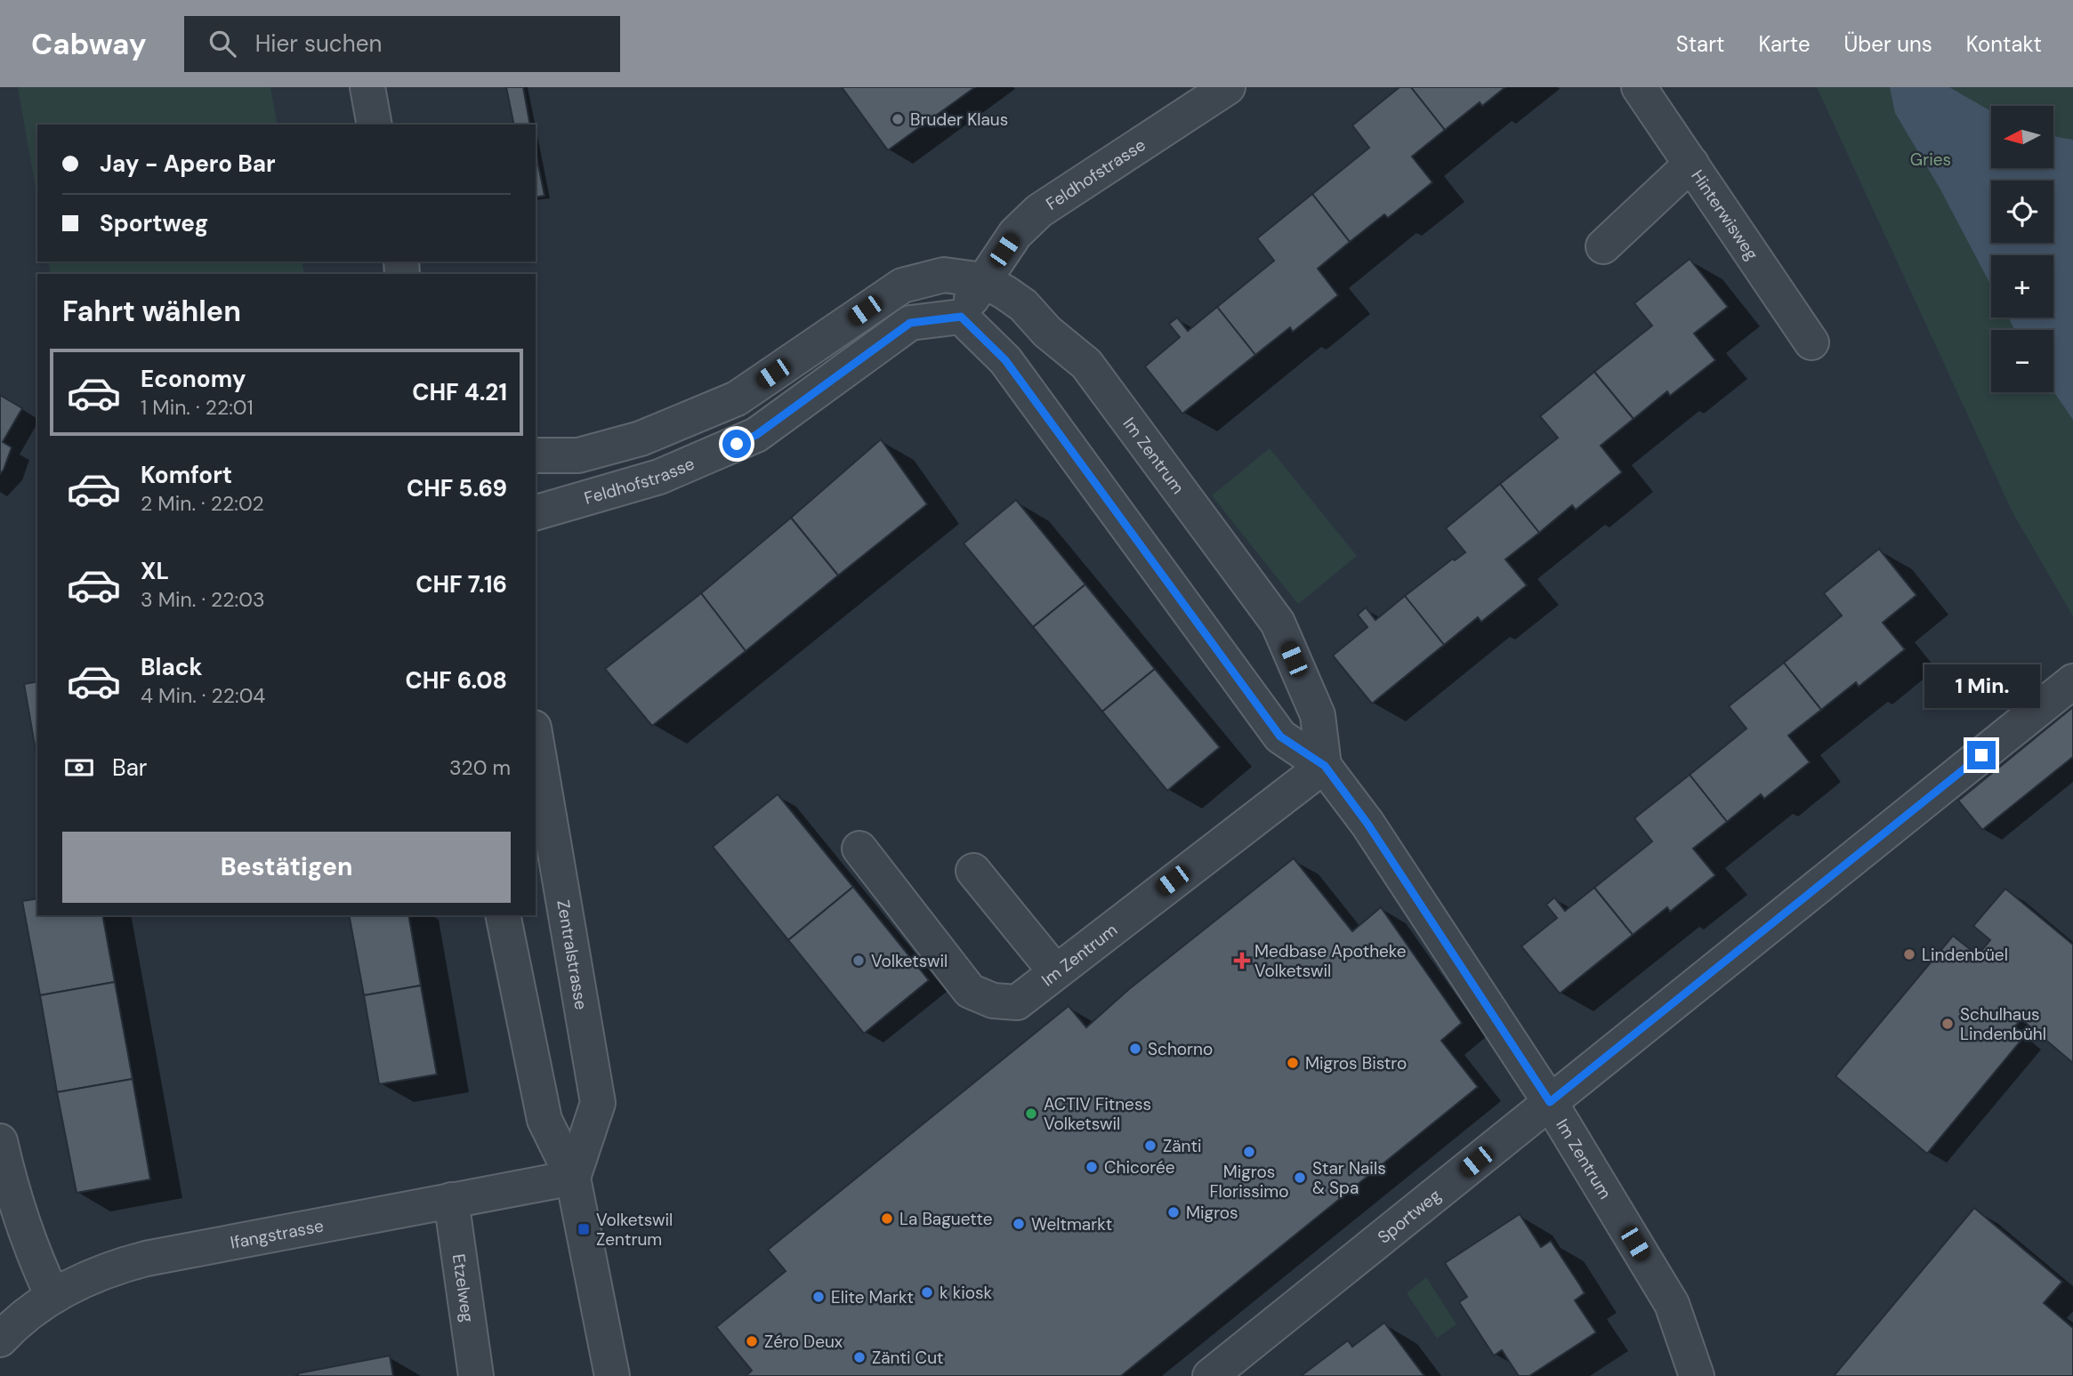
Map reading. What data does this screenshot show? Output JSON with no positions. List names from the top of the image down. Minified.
{"streets":{"street":["Feldhofstrasse","Hinterwisweg","Im Zentrum","Zentralstrasse","Sportweg","Ifangstrasse","Etzelweg"]},"crossings":[["Feldhofstrasse","Im Zentrum"],["Im Zentrum","Sportweg"],["Zentralstrasse","Ifangstrasse"],["Ifangstrasse","Etzelweg"]],"parks":["Gries"],"places":{"other":["Bruder Klaus","Lindenbüel","Volketswil","Schulhaus Lindenbühl","Schorno","Migros Bistro","ACTIV Fitness Volketswil","Zänti","Migros Florissimo","Chicorée","Star Nails & Spa","Migros","La Baguette","Weltmarkt","k kiosk","Elite Markt","Zéro Deux","Zänti Cut"],"health":["Medbase Apotheke Volketswil"],"transit":["Volketswil Zentrum"]},"north":"left","page":{"header":"Cabway","search":"Hier suchen","nav":["Start","Karte","Über uns","Kontakt"],"map_buttons":["+","−"],"banner":["Jay - Apero Bar","Sportweg"],"heading":"Fahrt wählen","list":[{"name":"Economy","note":"1 Min. · 22:01","value":"CHF 4.21"},{"name":"Komfort","note":"2 Min. · 22:02","value":"CHF 5.69"},{"name":"XL","note":"3 Min. · 22:03","value":"CHF 7.16"},{"name":"Black","note":"4 Min. · 22:04","value":"CHF 6.08"}],"bubble":"1 Min.","pay":["Bar","320 m"],"buttons":"Bestätigen"}}
